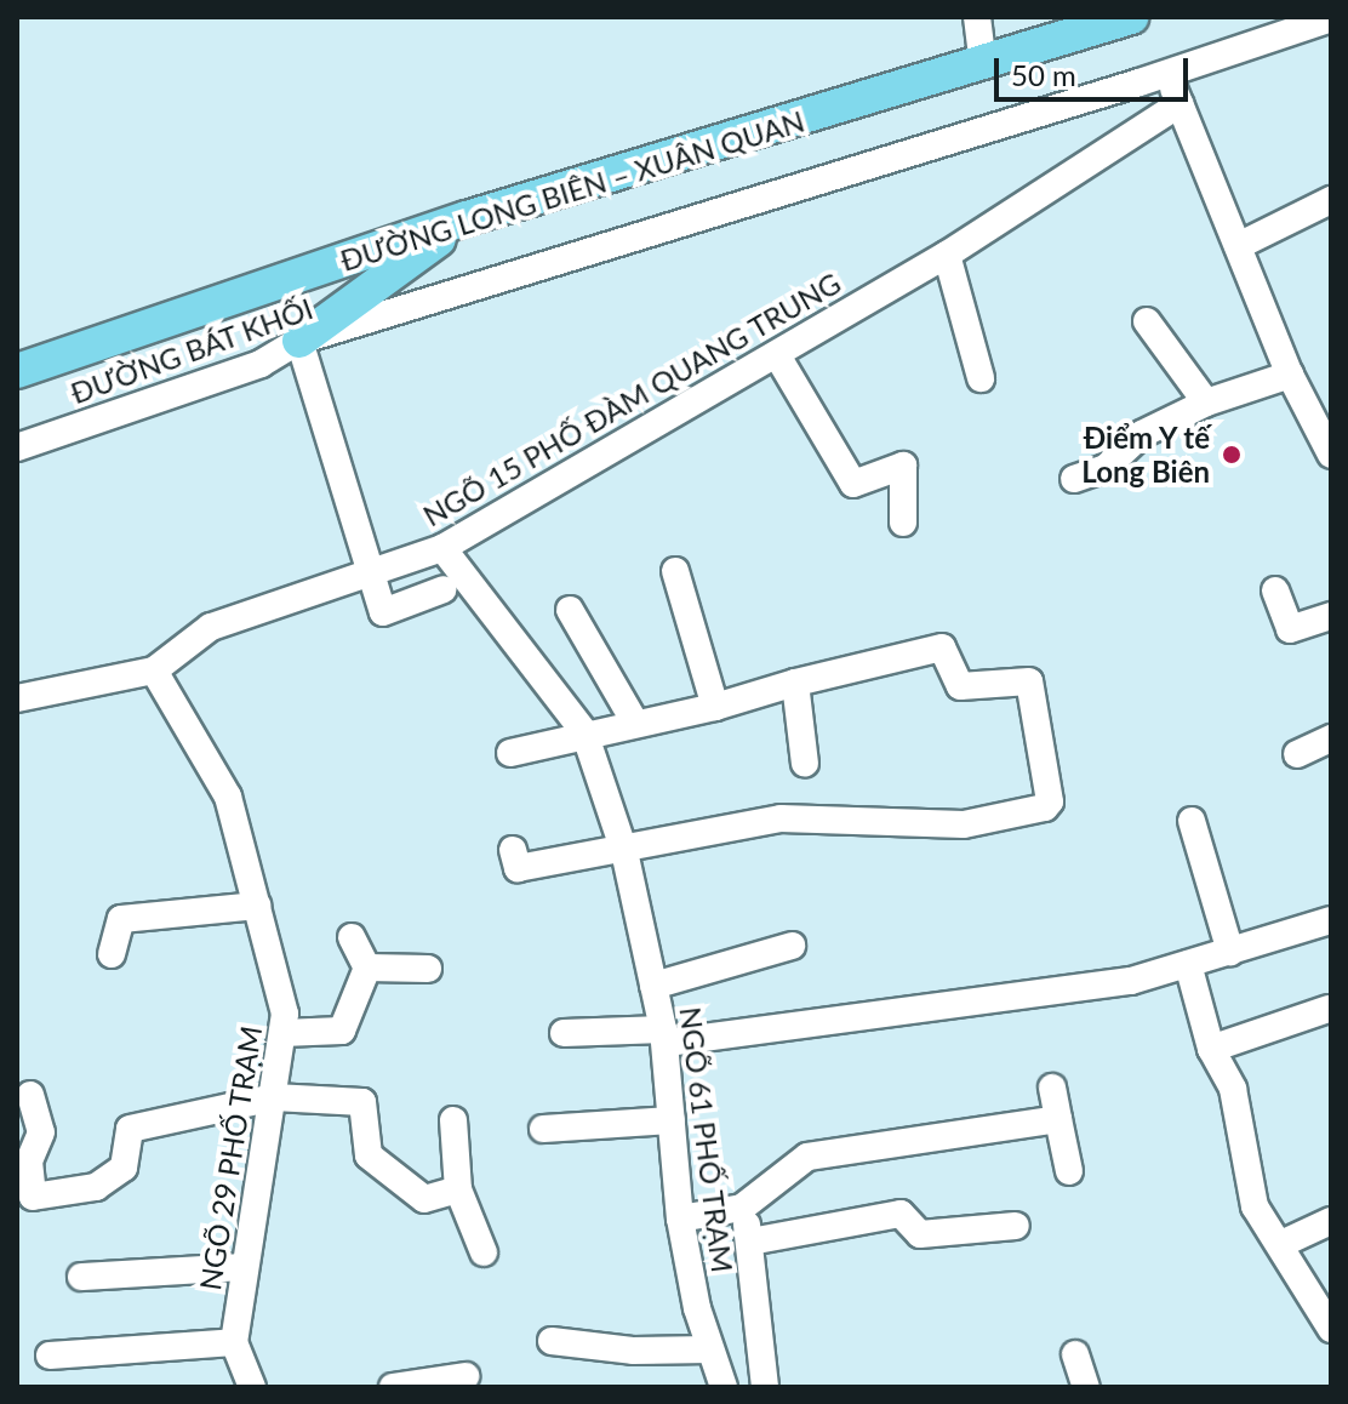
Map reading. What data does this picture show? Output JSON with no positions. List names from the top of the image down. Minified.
{"streets":{"main road":["ĐƯỜNG LONG BIÊN – XUÂN QUAN"],"street":["ĐƯỜNG BÁT KHỐI","NGÕ 15 PHỐ ĐÀM QUANG TRUNG","NGÕ 61 PHỐ TRẠM","NGÕ 29 PHỐ TRẠM"]},"crossings":[["NGÕ 15 PHỐ ĐÀM QUANG TRUNG","NGÕ 61 PHỐ TRẠM"],["NGÕ 15 PHỐ ĐÀM QUANG TRUNG","NGÕ 29 PHỐ TRẠM"]],"places":["Điểm Y tế Long Biên"],"scale_bar":"50 m"}
